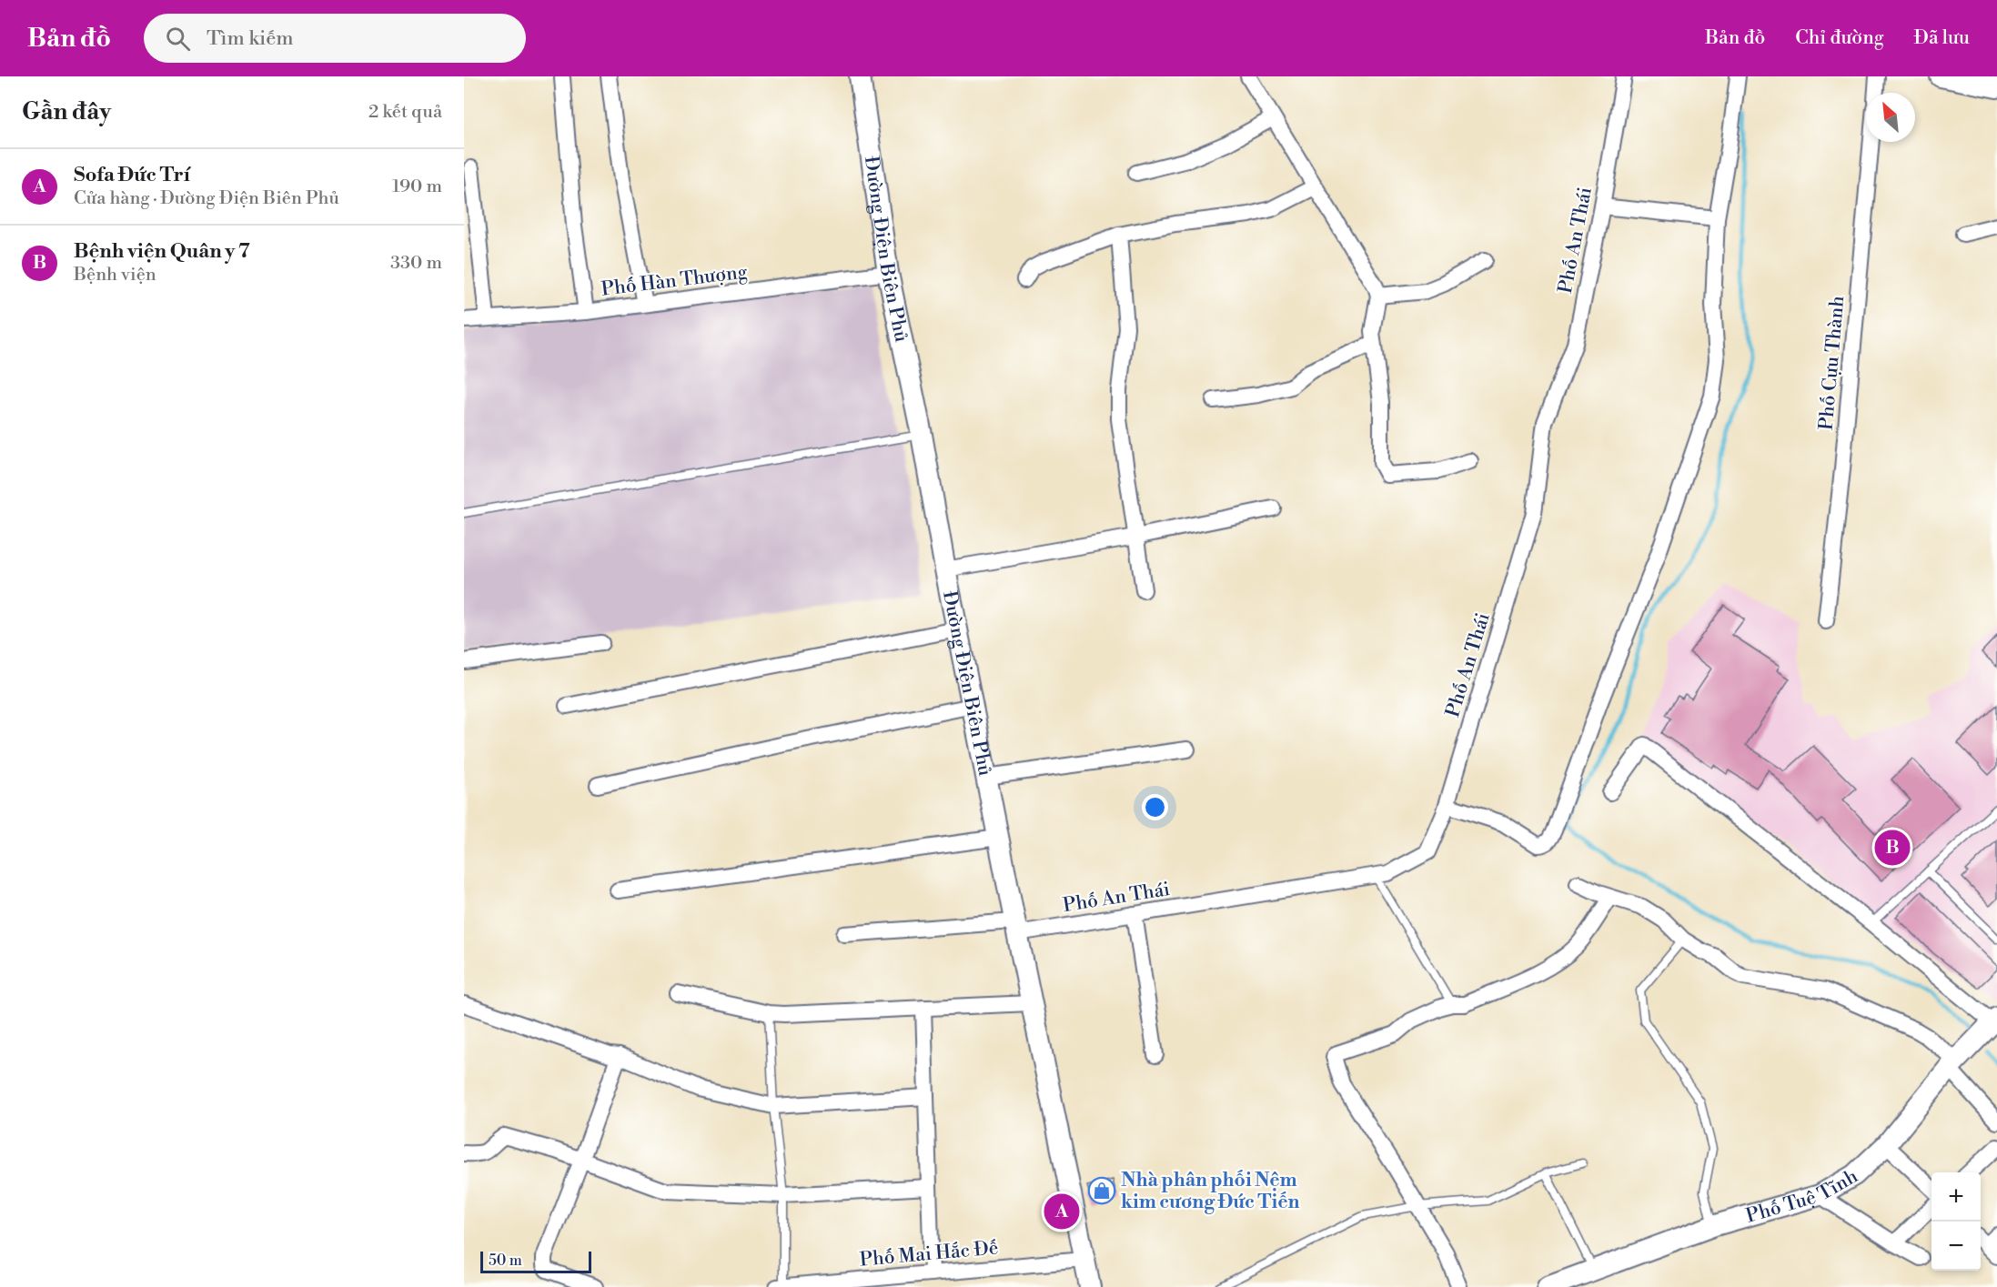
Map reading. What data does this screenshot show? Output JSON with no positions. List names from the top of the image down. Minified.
{"streets":{"main road":["Đường Điện Biên Phủ","Phố Tuệ Tĩnh"],"street":["Phố An Thái","Phố Hàn Thượng","Phố Cựu Thành","Phố Mai Hắc Đế"]},"crossings":[["Phố An Thái","Đường Điện Biên Phủ"],["Đường Điện Biên Phủ","Phố Hàn Thượng"],["Đường Điện Biên Phủ","Phố Mai Hắc Đế"]],"places":{"shop":["Nhà phân phối Nệm kim cương Đức Tiến"]},"scale_bar":"50 m","north":"top left","page":{"header":"Bản đồ","search":"Tìm kiếm","nav":["Bản đồ","Chỉ đường","Đã lưu"],"heading":["Gần đây","2 kết quả"],"list":[{"mark":"A","name":"Sofa Đức Trí","note":"Cửa hàng · Đường Điện Biên Phủ","value":"190 m"},{"mark":"B","name":"Bệnh viện Quân y 7","note":"Bệnh viện","value":"330 m"}],"pins":["B","A"],"map_buttons":["+","−"],"scale":"50 m"}}
